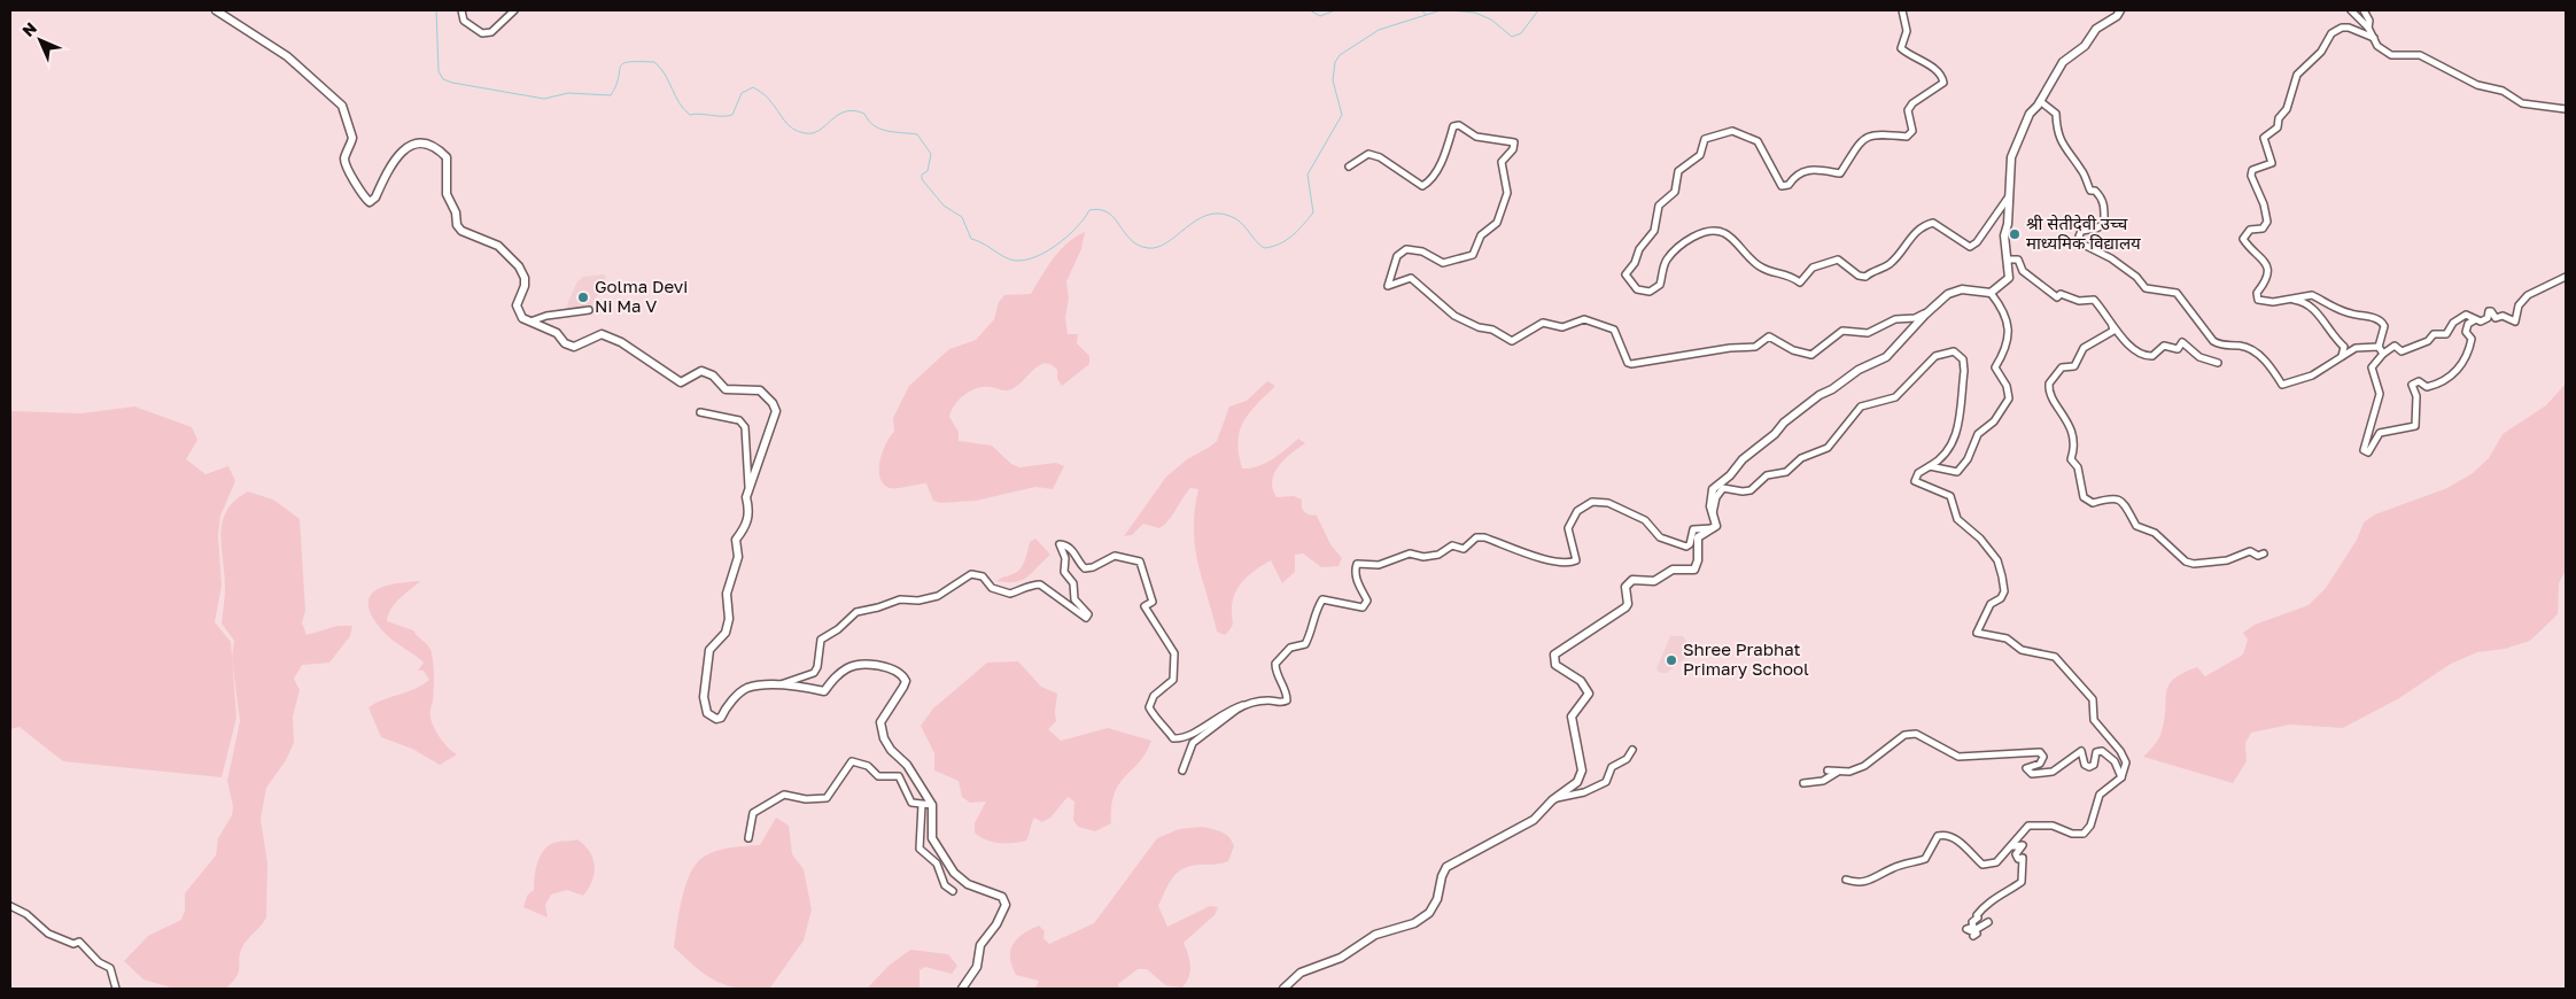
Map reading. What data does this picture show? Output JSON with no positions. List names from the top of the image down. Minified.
{"places":["श्री सेतीदेवी उच्च माध्यमिक विद्यालय","Golma Devi Ni Ma V","Shree Prabhat Primary School"],"north":"top left"}
